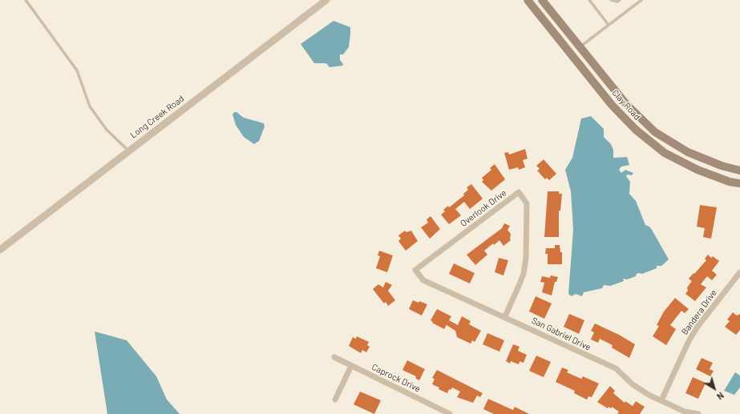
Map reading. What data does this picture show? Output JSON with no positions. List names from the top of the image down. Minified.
{"streets":{"main road":["Clay Road"],"street":["Long Creek Road","Overlook Drive","Bandera Drive","San Gabriel Drive","Caprock Drive"]},"crossings":[["Overlook Drive","San Gabriel Drive"],["Bandera Drive","San Gabriel Drive"]],"north":"bottom right"}
